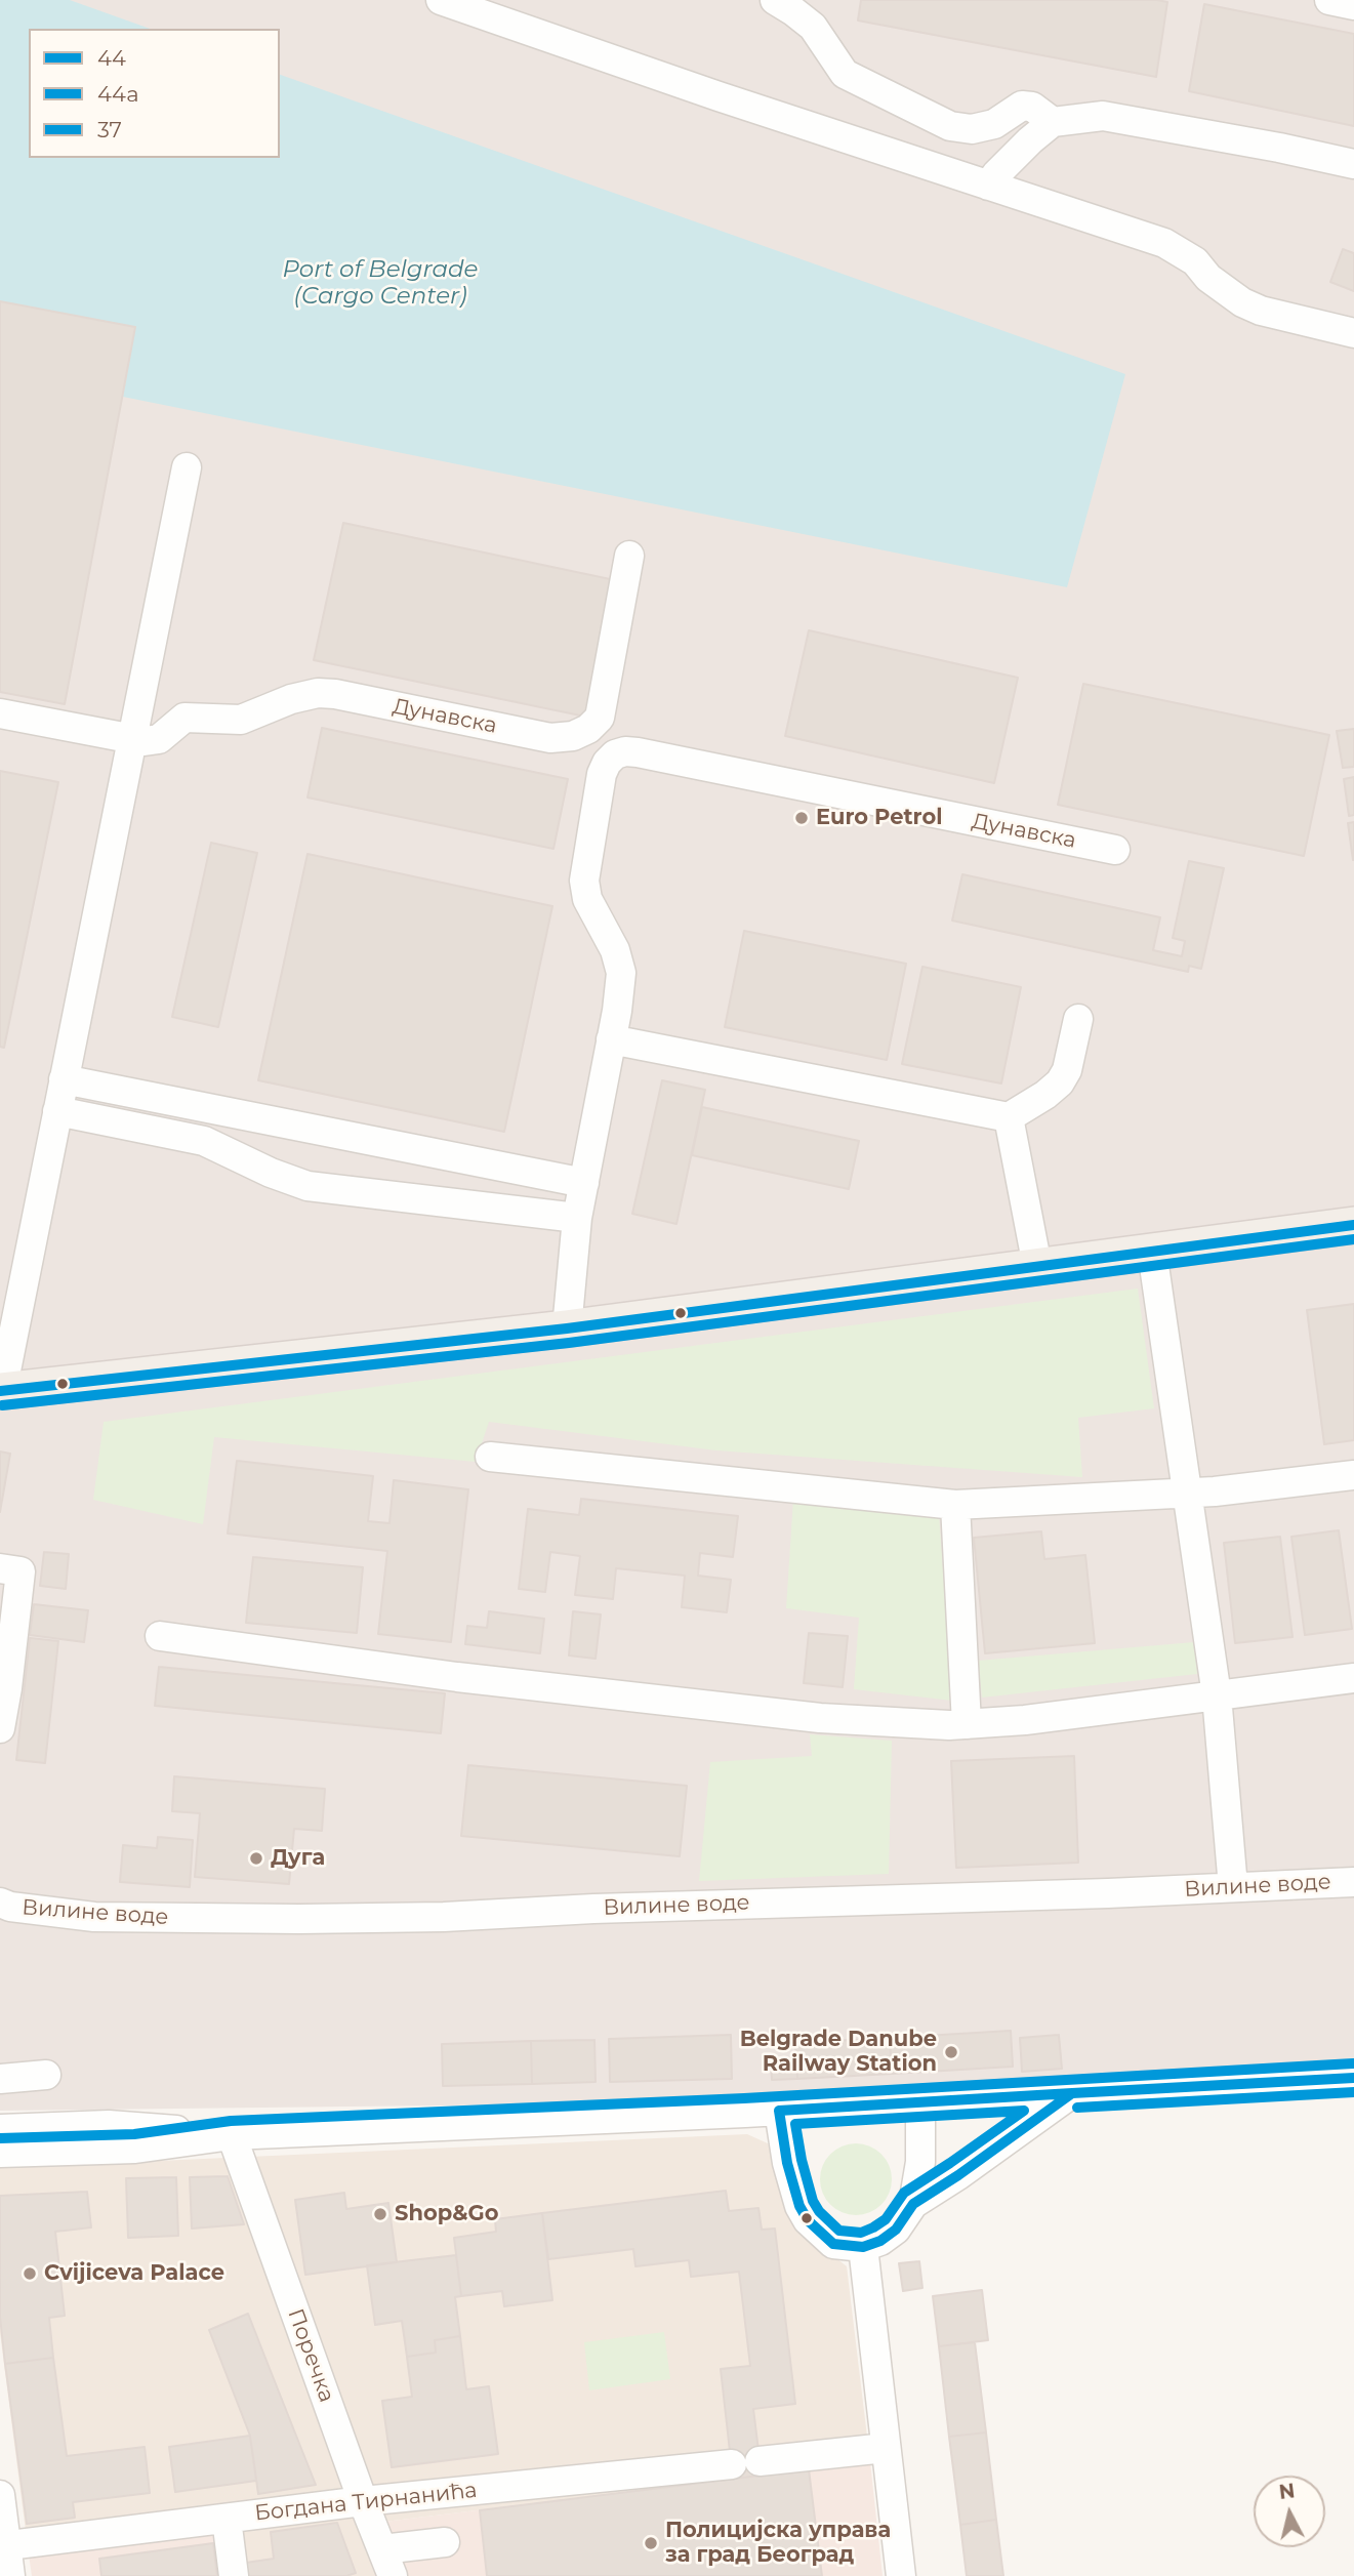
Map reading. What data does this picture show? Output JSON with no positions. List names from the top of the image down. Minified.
{"streets":{"street":["Дунавска","Вилине воде","Поречка","Богдана Тирнанића"]},"crossings":[["Поречка","Богдана Тирнанића"]],"water":["Port of Belgrade (Cargo Center)"],"places":["Euro Petrol","Дуга","Belgrade Danube Railway Station","Shop&Go","Cvijiceva Palace","Полицијска управа за град Београд"],"lines":["transit line 44","transit line 44a","transit line 37"],"legend":["44","44a","37"],"north":"top"}
